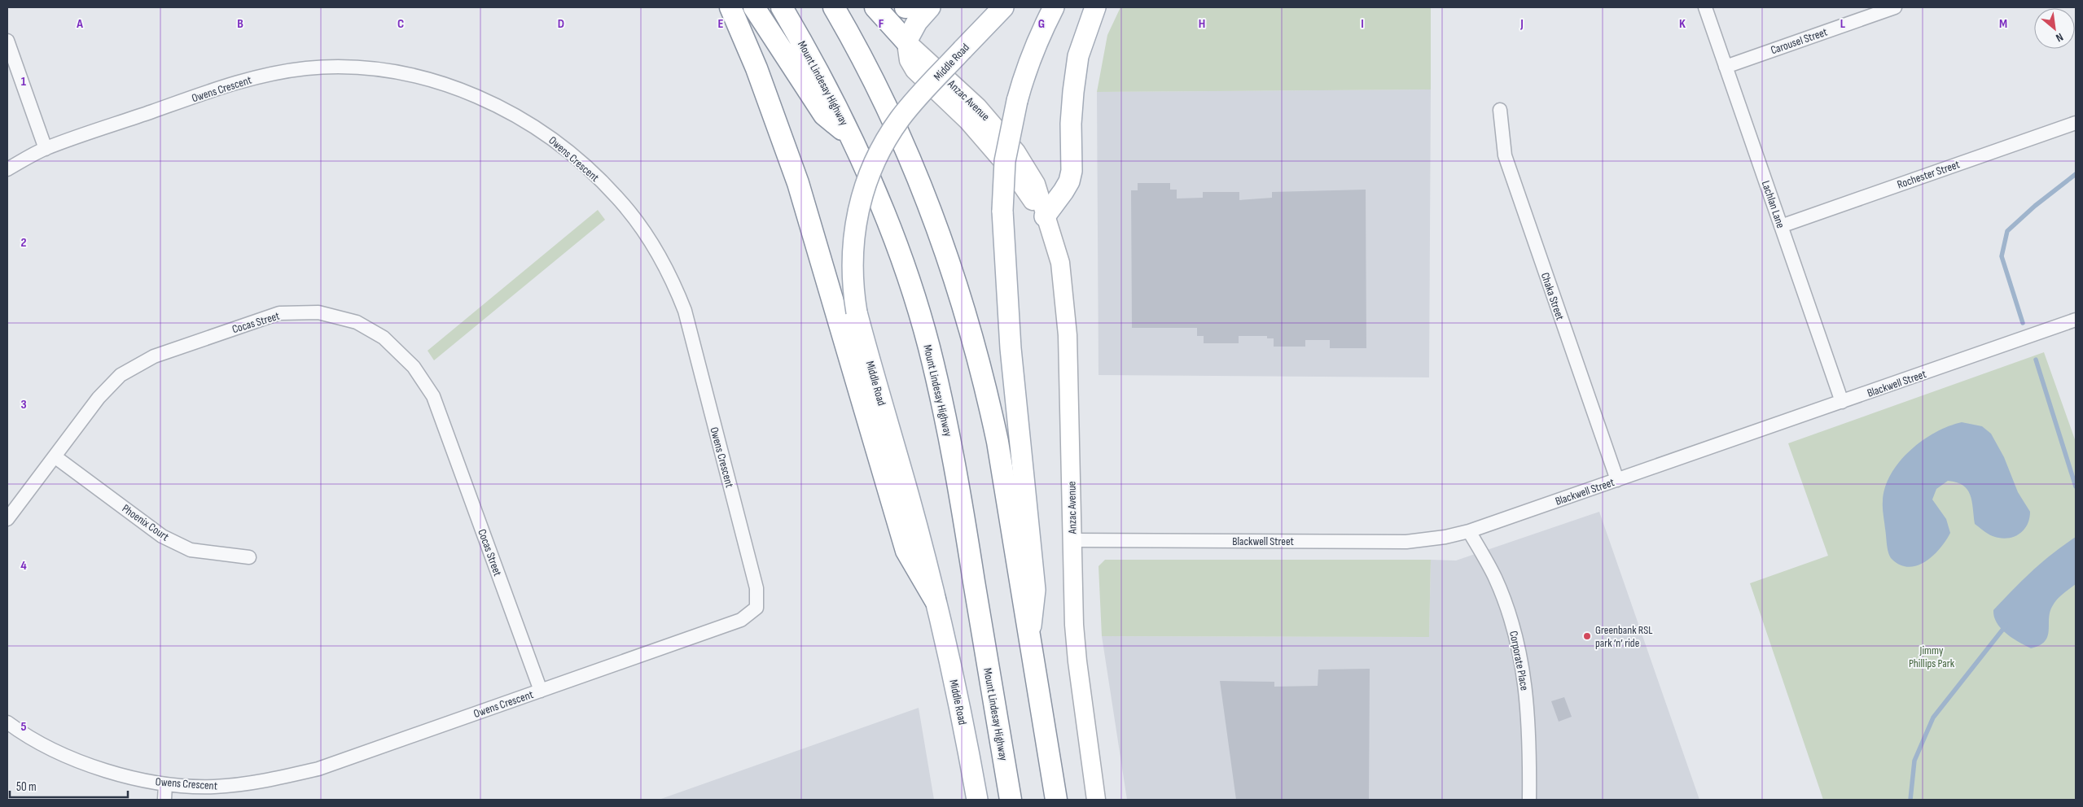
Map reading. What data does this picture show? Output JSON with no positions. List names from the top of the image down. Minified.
{"streets":{"highway":["Mount Lindesay Highway"],"main road":["Middle Road","Anzac Avenue"],"street":["Carousel Street","Owens Crescent","Rochester Street","Lachlan Lane","Chaka Street","Cocas Street","Blackwell Street","Phoenix Court","Corporate Place"]},"crossings":[["Carousel Street","Lachlan Lane"],["Owens Crescent","Cocas Street"],["Anzac Avenue","Blackwell Street"],["Rochester Street","Lachlan Lane"],["Lachlan Lane","Blackwell Street"],["Chaka Street","Blackwell Street"],["Cocas Street","Phoenix Court"],["Blackwell Street","Corporate Place"]],"parks":["Jimmy Phillips Park"],"places":["Greenbank RSL park ‘n’ ride"],"scale_bar":"50 m","north":"bottom right","grid":{"columns":["A","B","C","D","E","F","G","H","I","J","K","L","M"],"rows":["1","2","3","4","5"]}}
